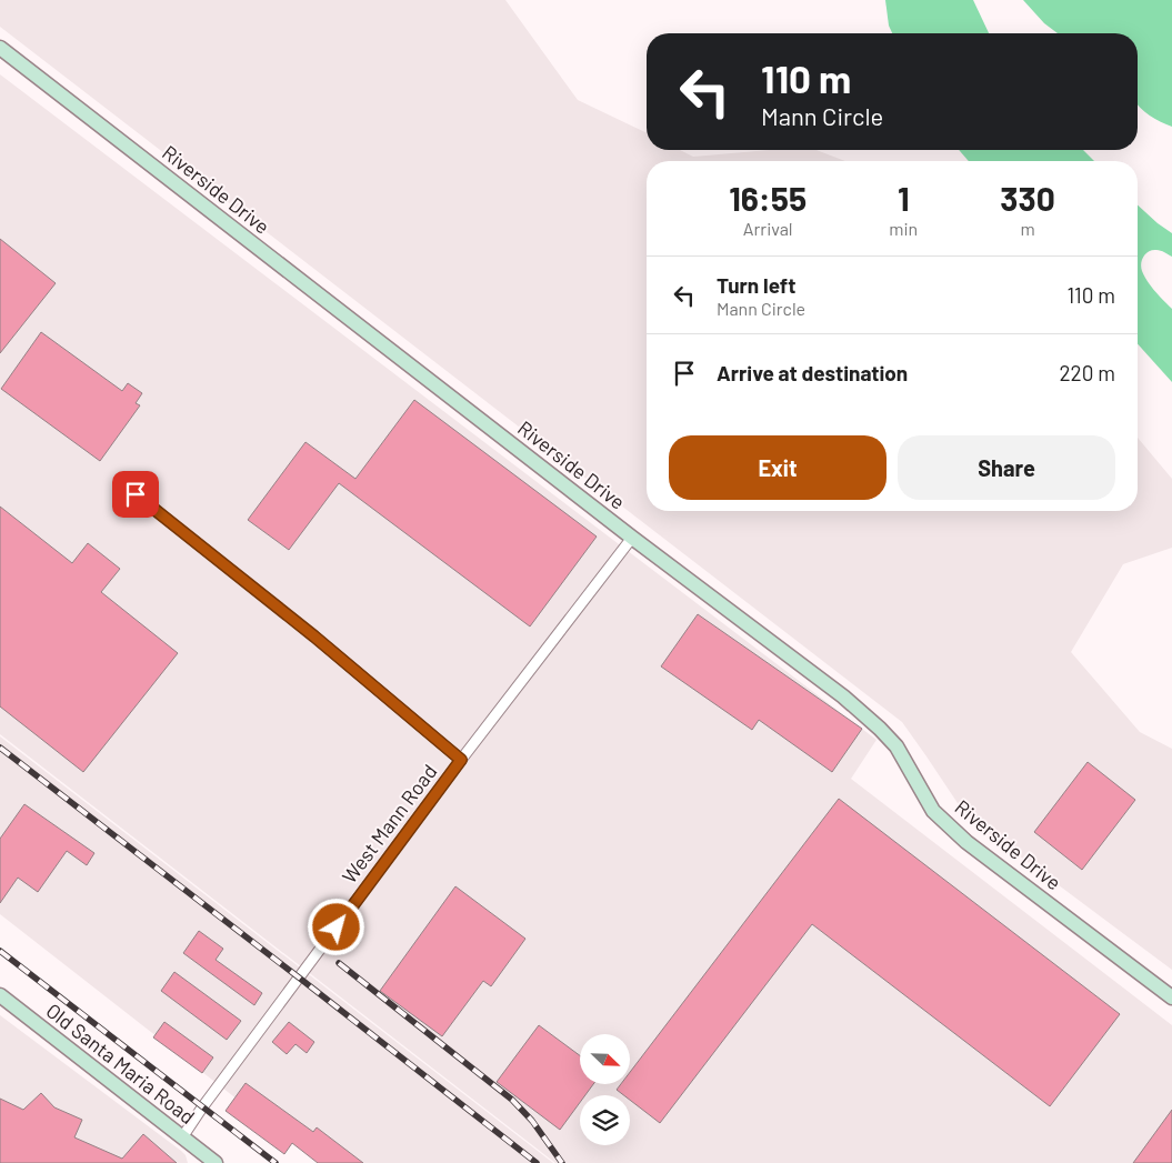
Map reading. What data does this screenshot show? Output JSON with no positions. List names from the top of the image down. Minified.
{"streets":{"street":["Riverside Drive","West Mann Road","Old Santa Maria Road"]},"crossings":[["Riverside Drive","West Mann Road"],["West Mann Road","Old Santa Maria Road"]],"north":"bottom right","page":{"turn":["110 m","Mann Circle"],"eta":["16:55","Arrival","1","min","330","m"],"list":[{"name":"Turn left","note":"Mann Circle","value":"110 m"},{"name":"Arrive at destination","value":"220 m"}],"buttons":["Exit","Share"]}}
